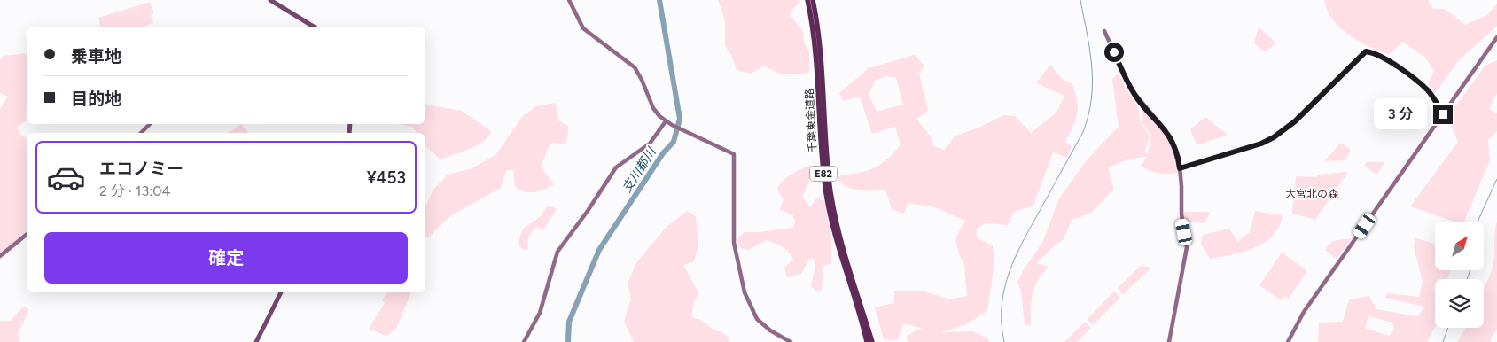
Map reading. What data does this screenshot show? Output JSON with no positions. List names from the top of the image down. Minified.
{"streets":{"highway":["千葉東金道路","E82"]},"water":["支川都川"],"parks":["大宮北の森"],"north":"top right","page":{"banner":["乗車地","目的地"],"bubble":"3 分","list":[{"name":"エコノミー","note":"2 分 · 13:04","value":"¥453"}],"buttons":"確定"}}
